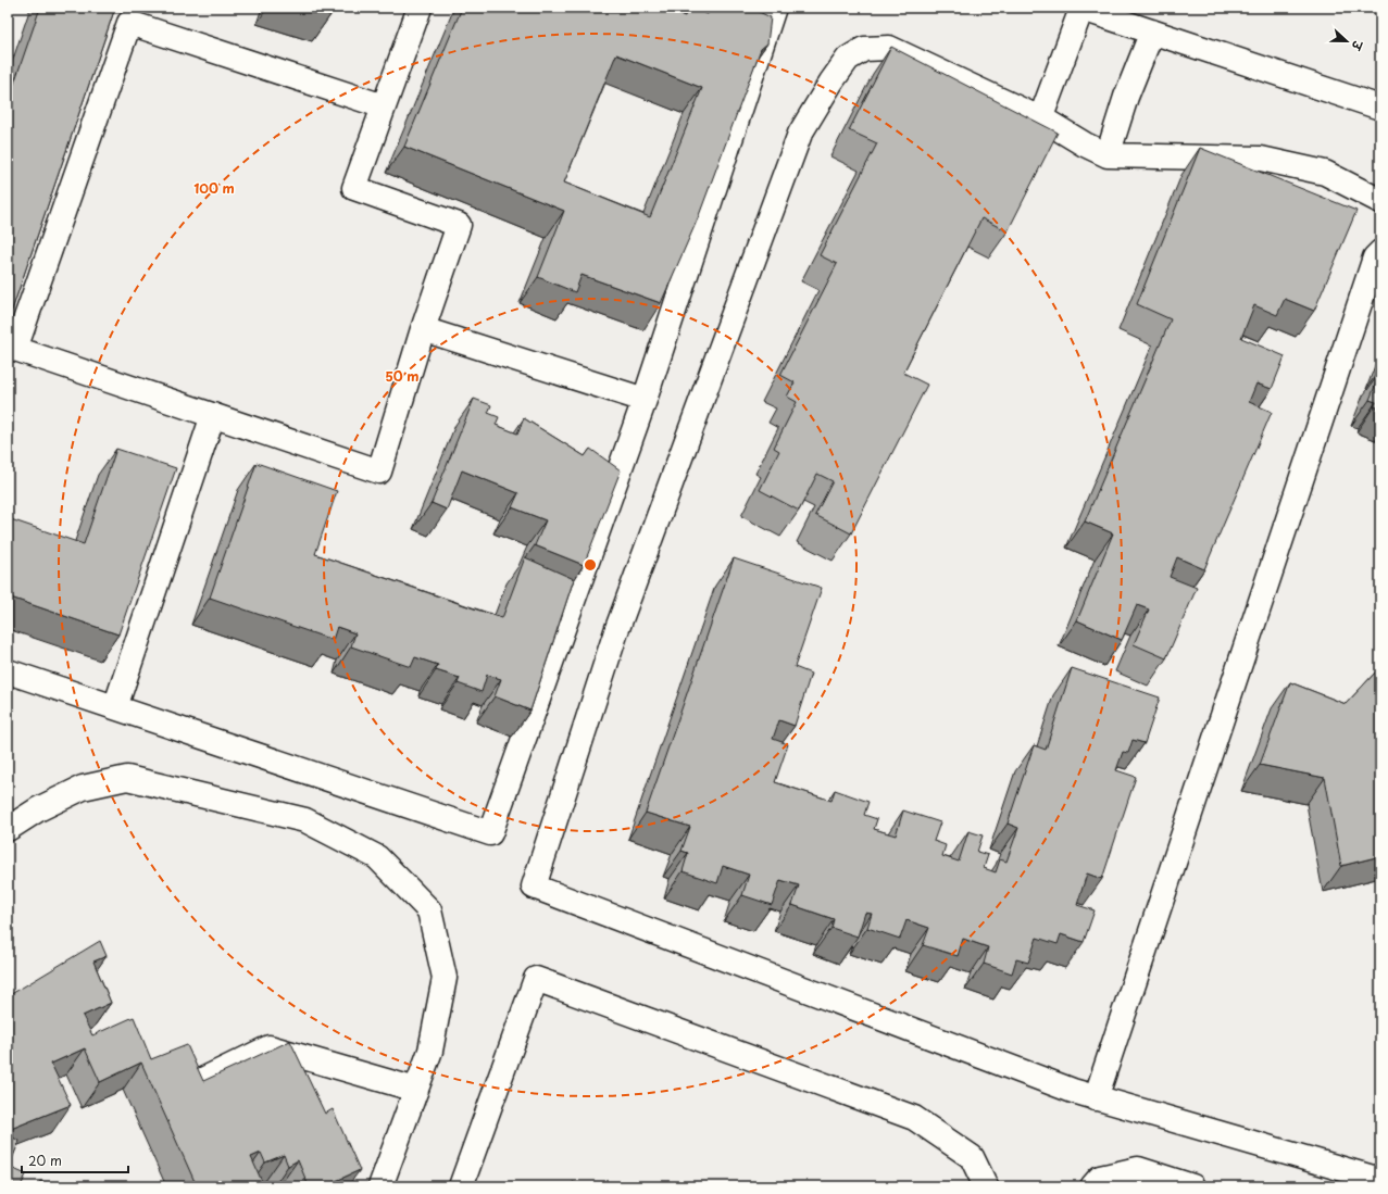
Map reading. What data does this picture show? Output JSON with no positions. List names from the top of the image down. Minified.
{"scale_bar":"20 m","north":"right","rings":["100 m","50 m"]}
